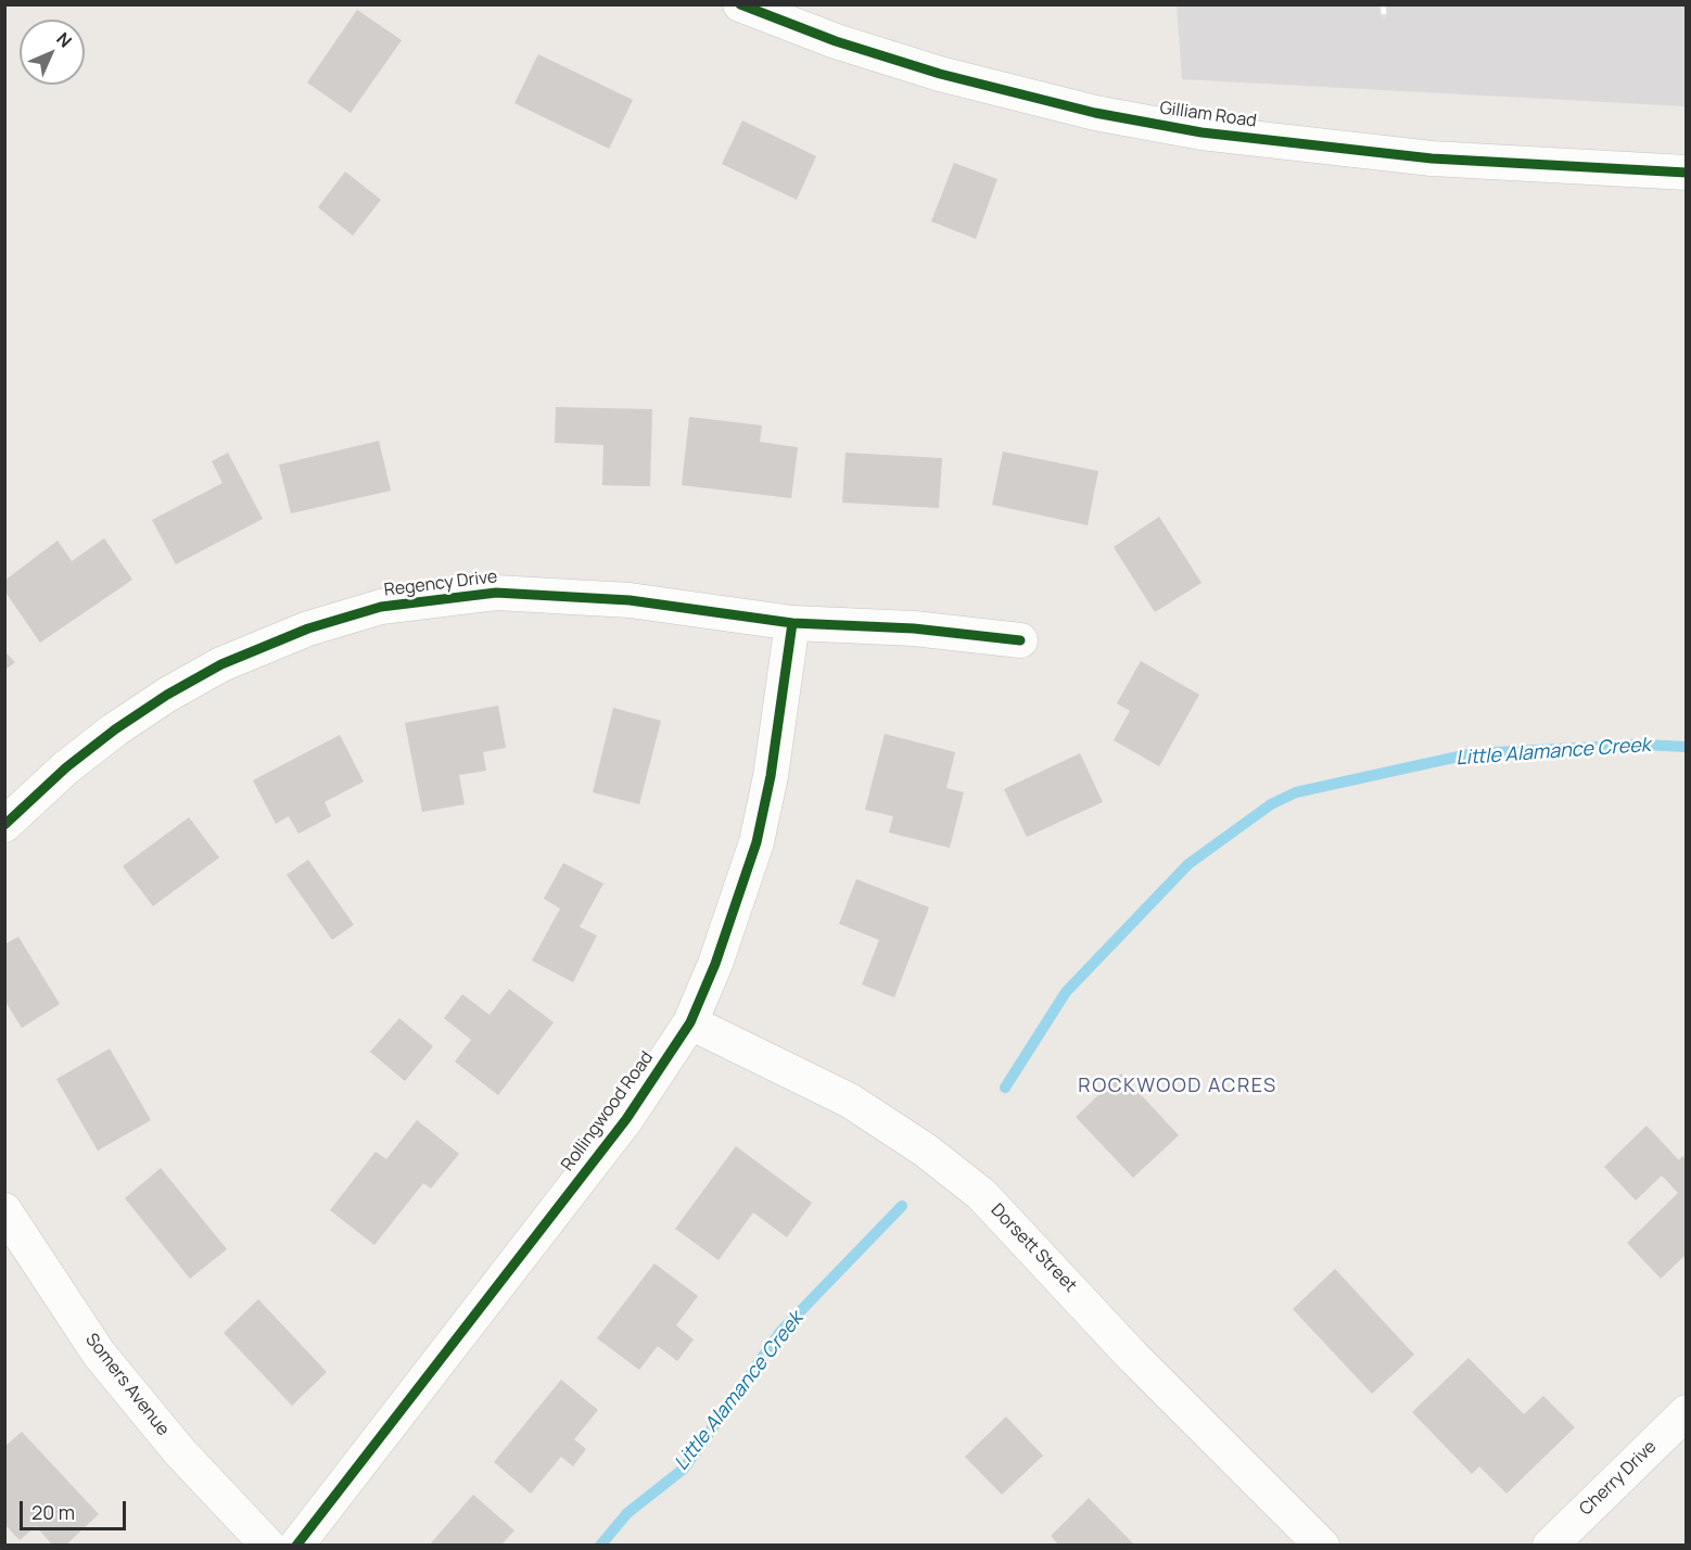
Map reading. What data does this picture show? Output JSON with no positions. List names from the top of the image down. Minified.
{"streets":{"street":["Gilliam Road","Regency Drive","Rollingwood Road","Dorsett Street","Somers Avenue","Cherry Drive"]},"crossings":[["Regency Drive","Rollingwood Road"],["Rollingwood Road","Dorsett Street"]],"districts":["ROCKWOOD ACRES"],"water":["Little Alamance Creek"],"scale_bar":"20 m","north":"top right"}
